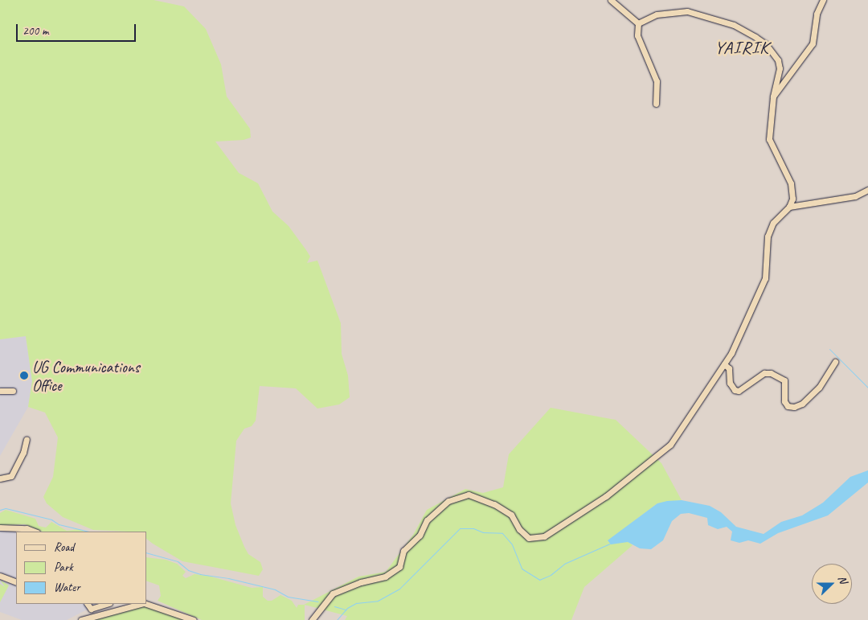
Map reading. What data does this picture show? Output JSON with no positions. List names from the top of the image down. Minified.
{"districts":["YAIRIK"],"places":["UG Communications Office"],"legend":["Road","Park","Water"],"scale_bar":"200 m","north":"right"}
